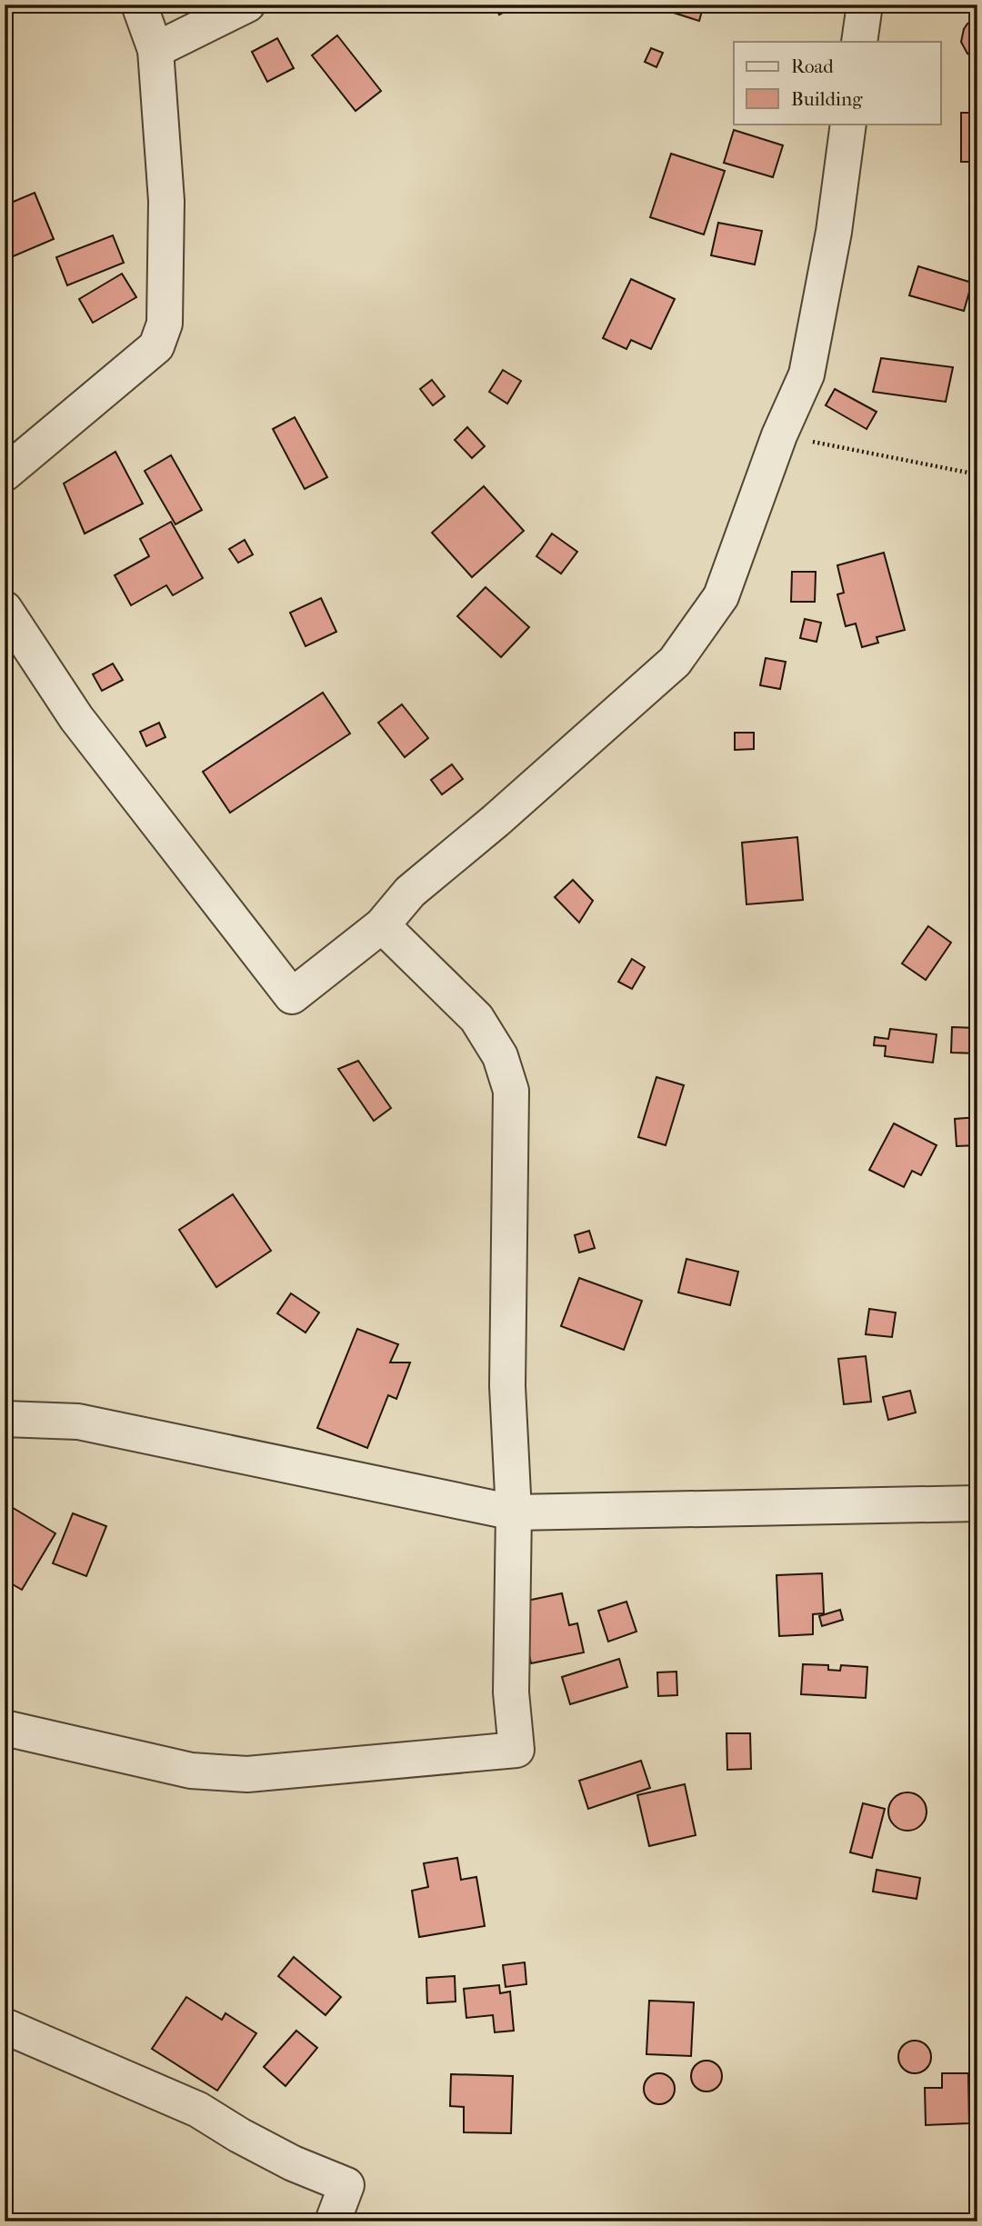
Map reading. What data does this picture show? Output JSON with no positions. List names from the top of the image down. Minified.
{"legend":["Road","Building"]}
